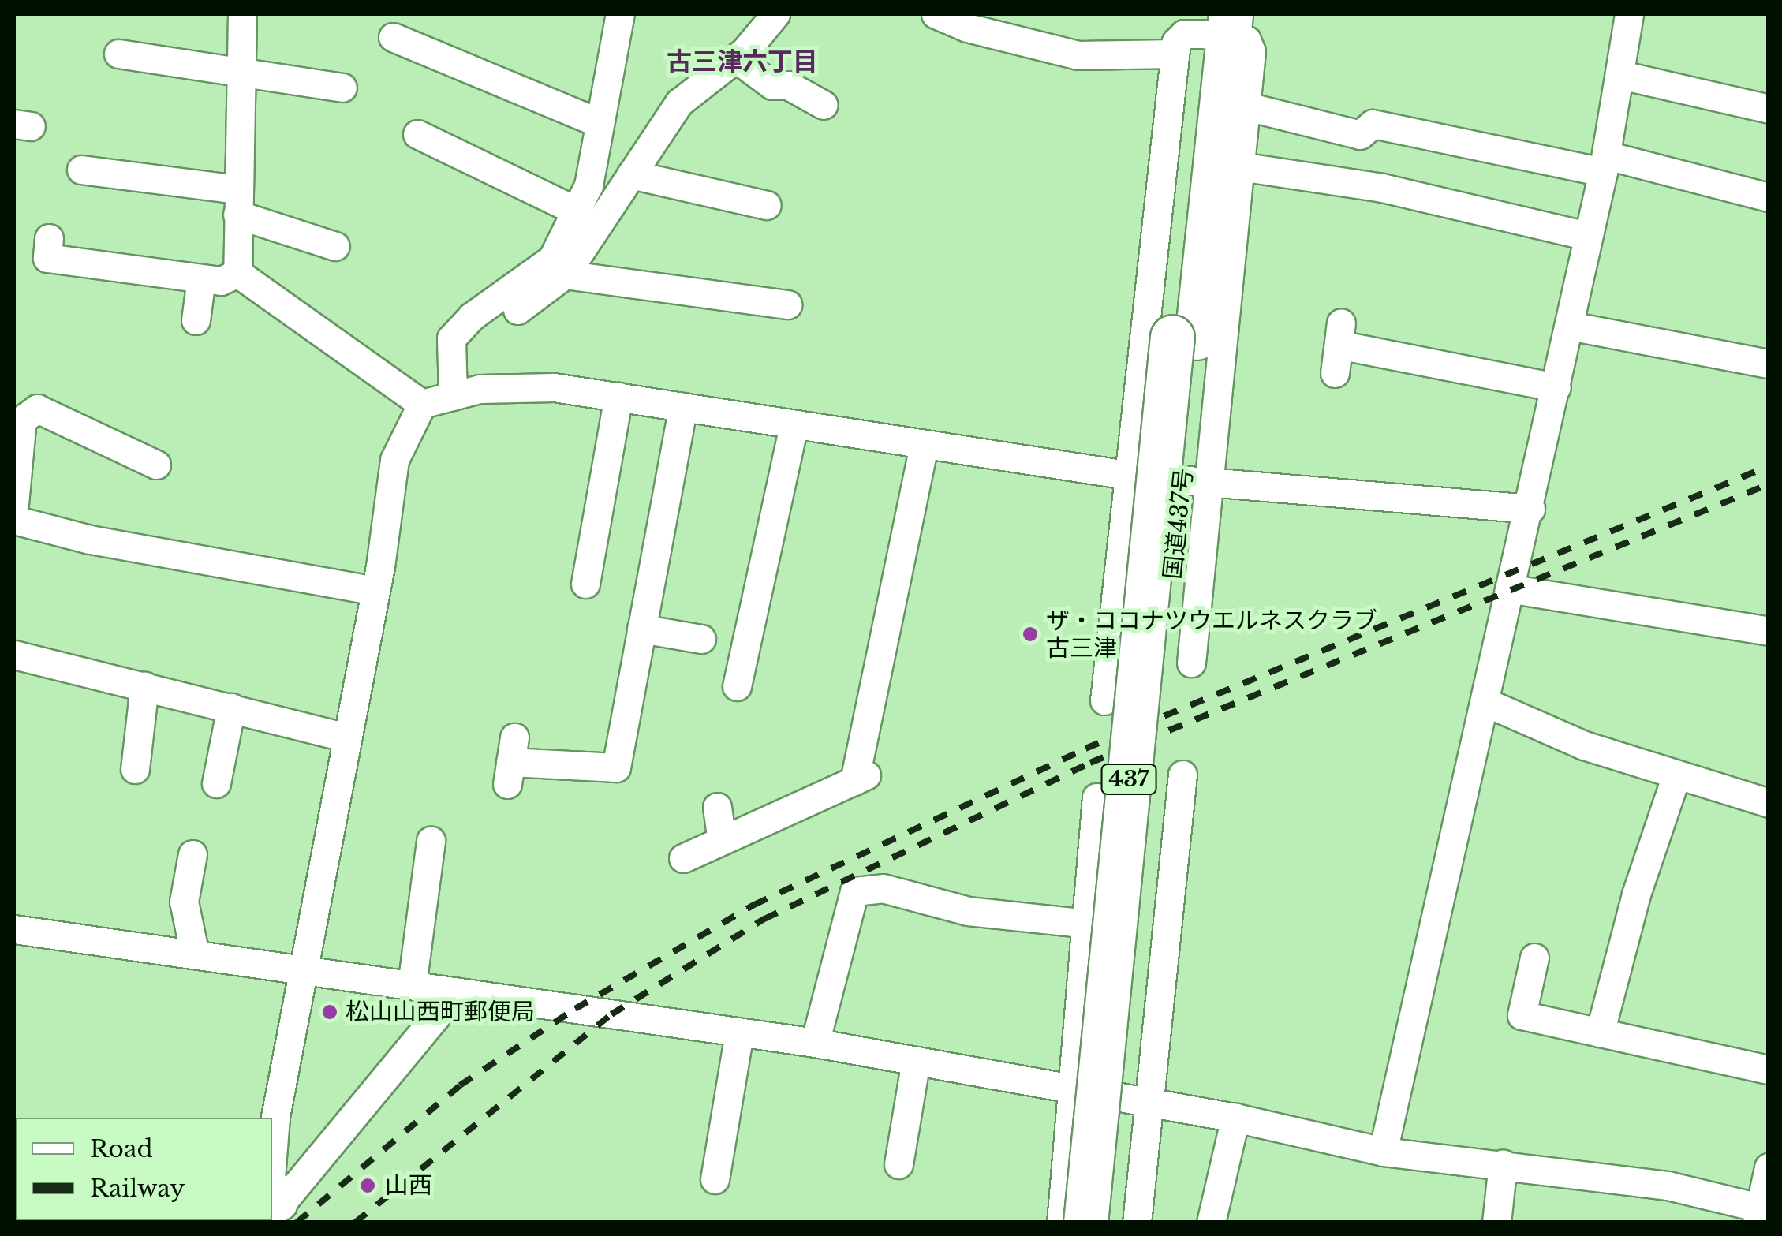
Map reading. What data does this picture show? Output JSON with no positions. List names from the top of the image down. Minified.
{"streets":{"highway":["国道437号","437"]},"districts":["古三津六丁目"],"places":["ザ・ココナツウエルネスクラブ 古三津","松山山西町郵便局","山西"],"legend":["Road","Railway"]}
